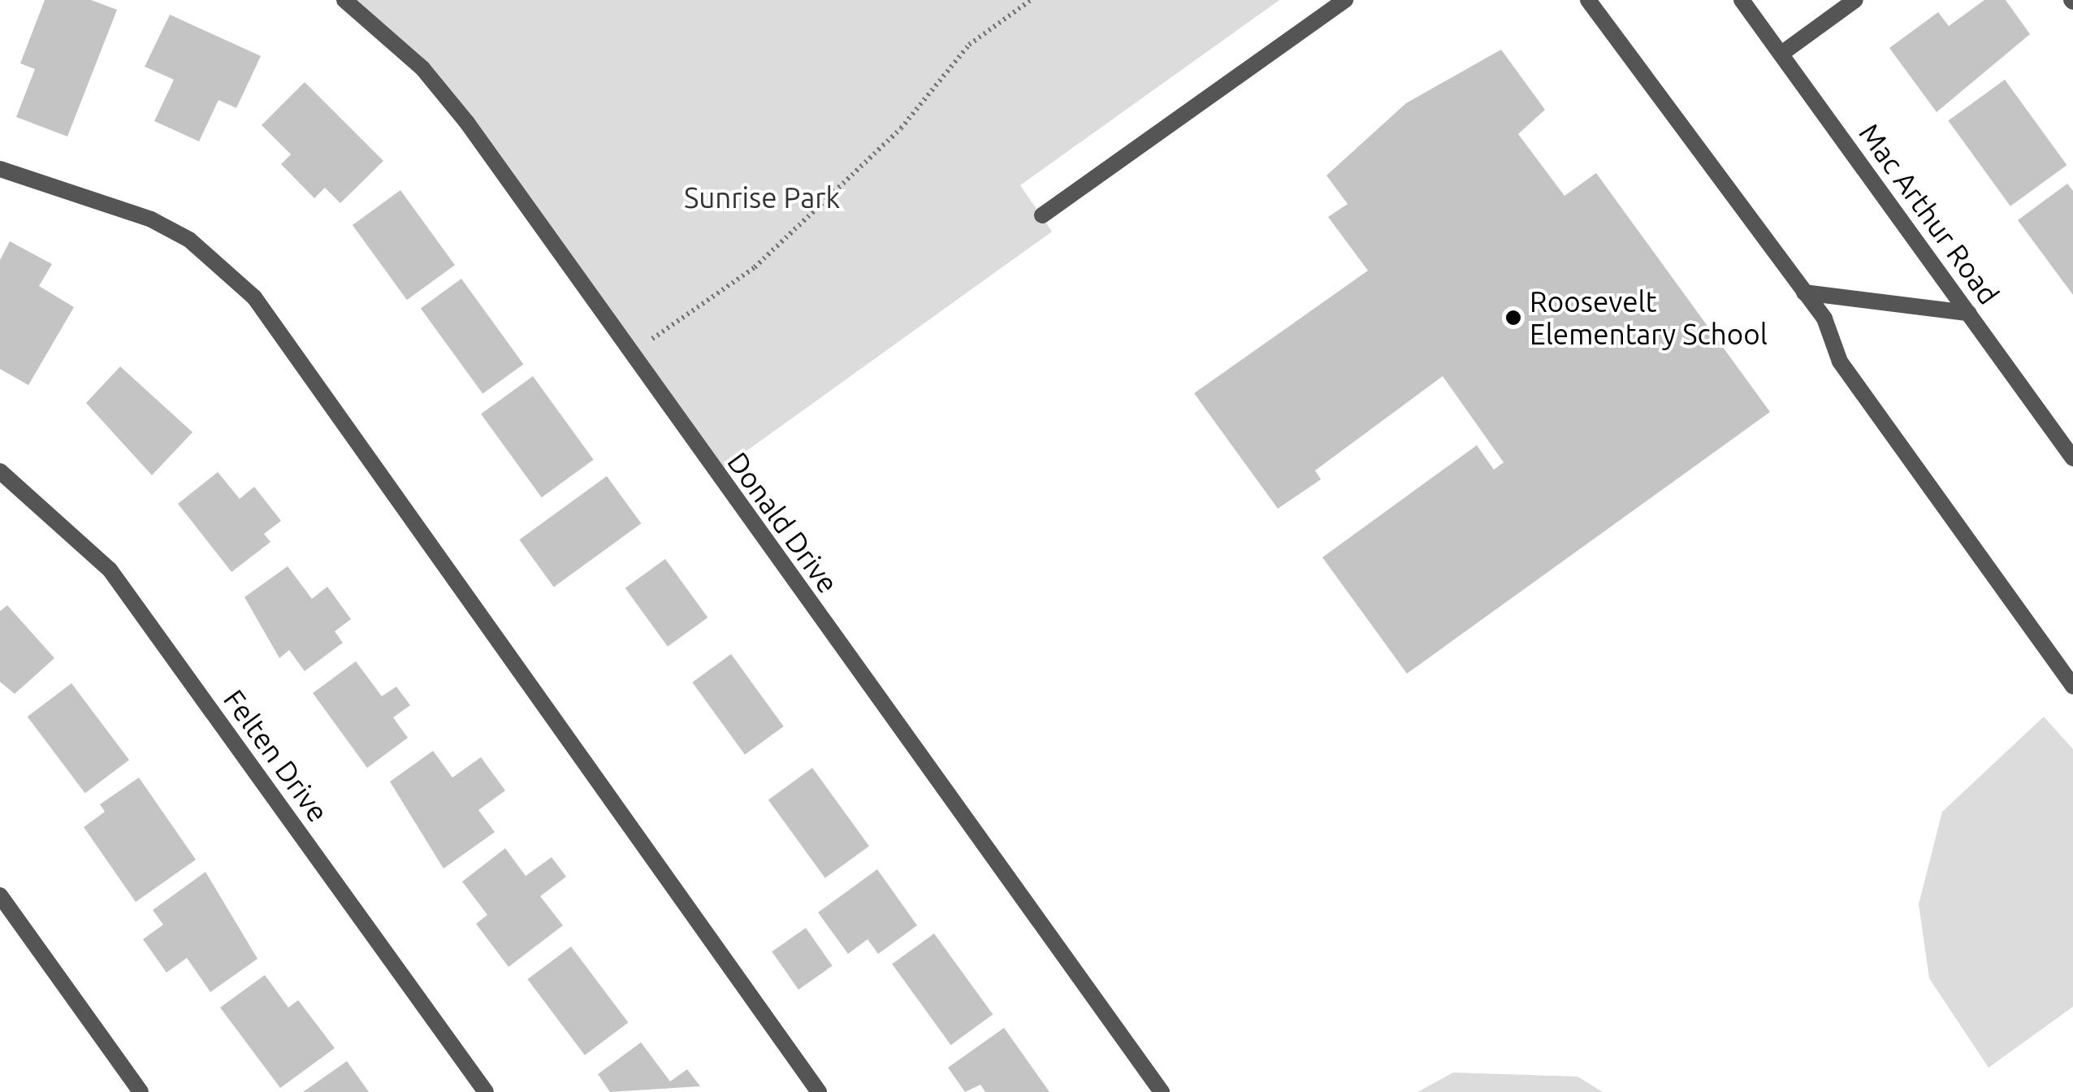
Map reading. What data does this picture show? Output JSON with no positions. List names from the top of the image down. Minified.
{"streets":{"street":["Mac Arthur Road","Donald Drive","Felten Drive"]},"parks":["Sunrise Park"],"places":["Roosevelt Elementary School"]}
